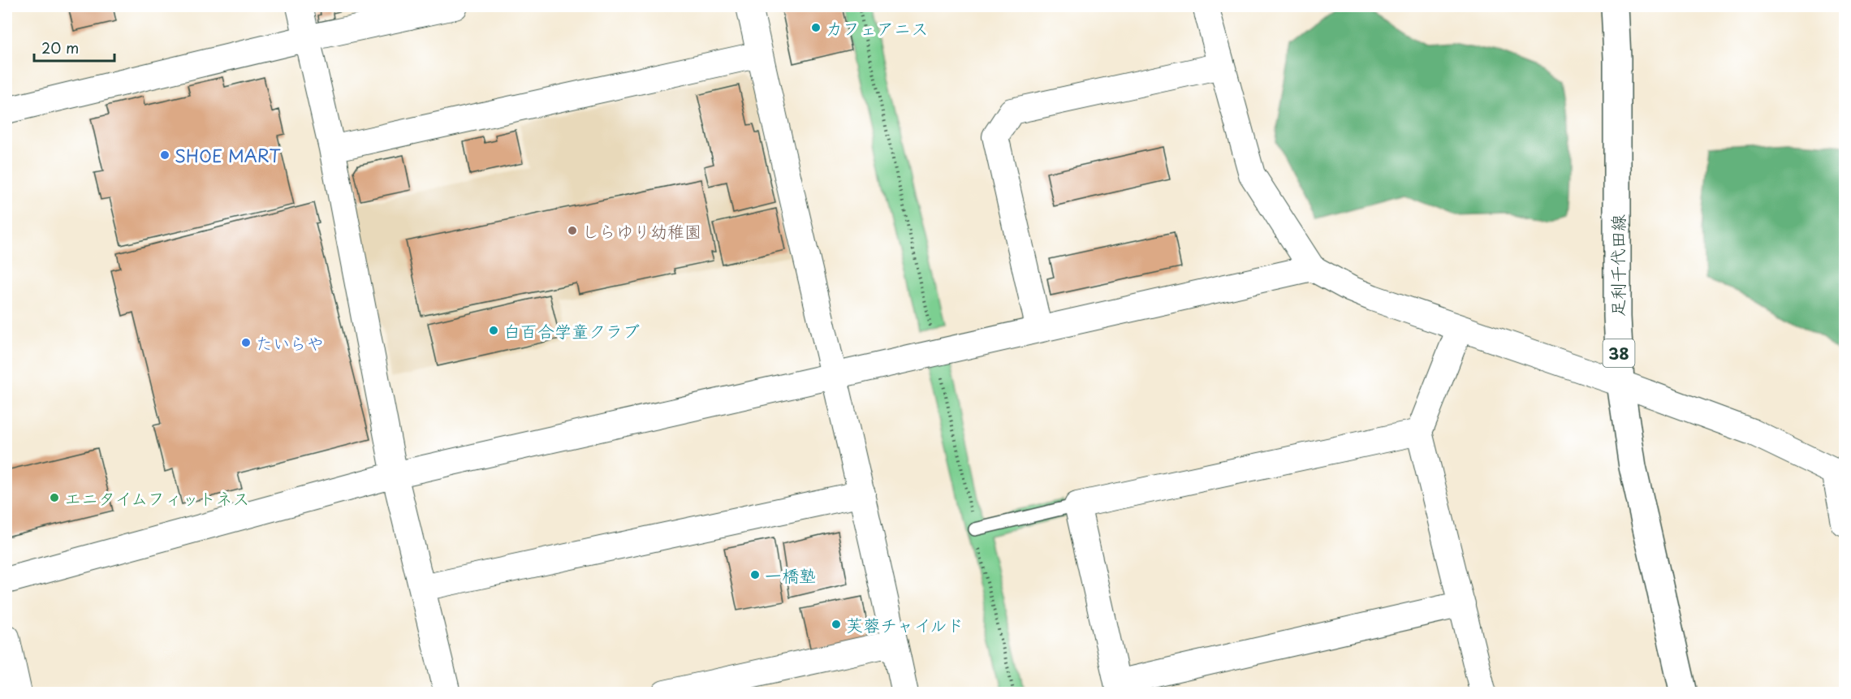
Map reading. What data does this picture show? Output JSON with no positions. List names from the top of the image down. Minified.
{"streets":{"main road":["足利千代田線","38"]},"places":["カフェアニス","SHOE MART","しらゆり幼稚園","白百合学童クラブ","たいらや","エニタイムフィットネス","一橋塾","芙蓉チャイルド"],"scale_bar":"20 m"}
